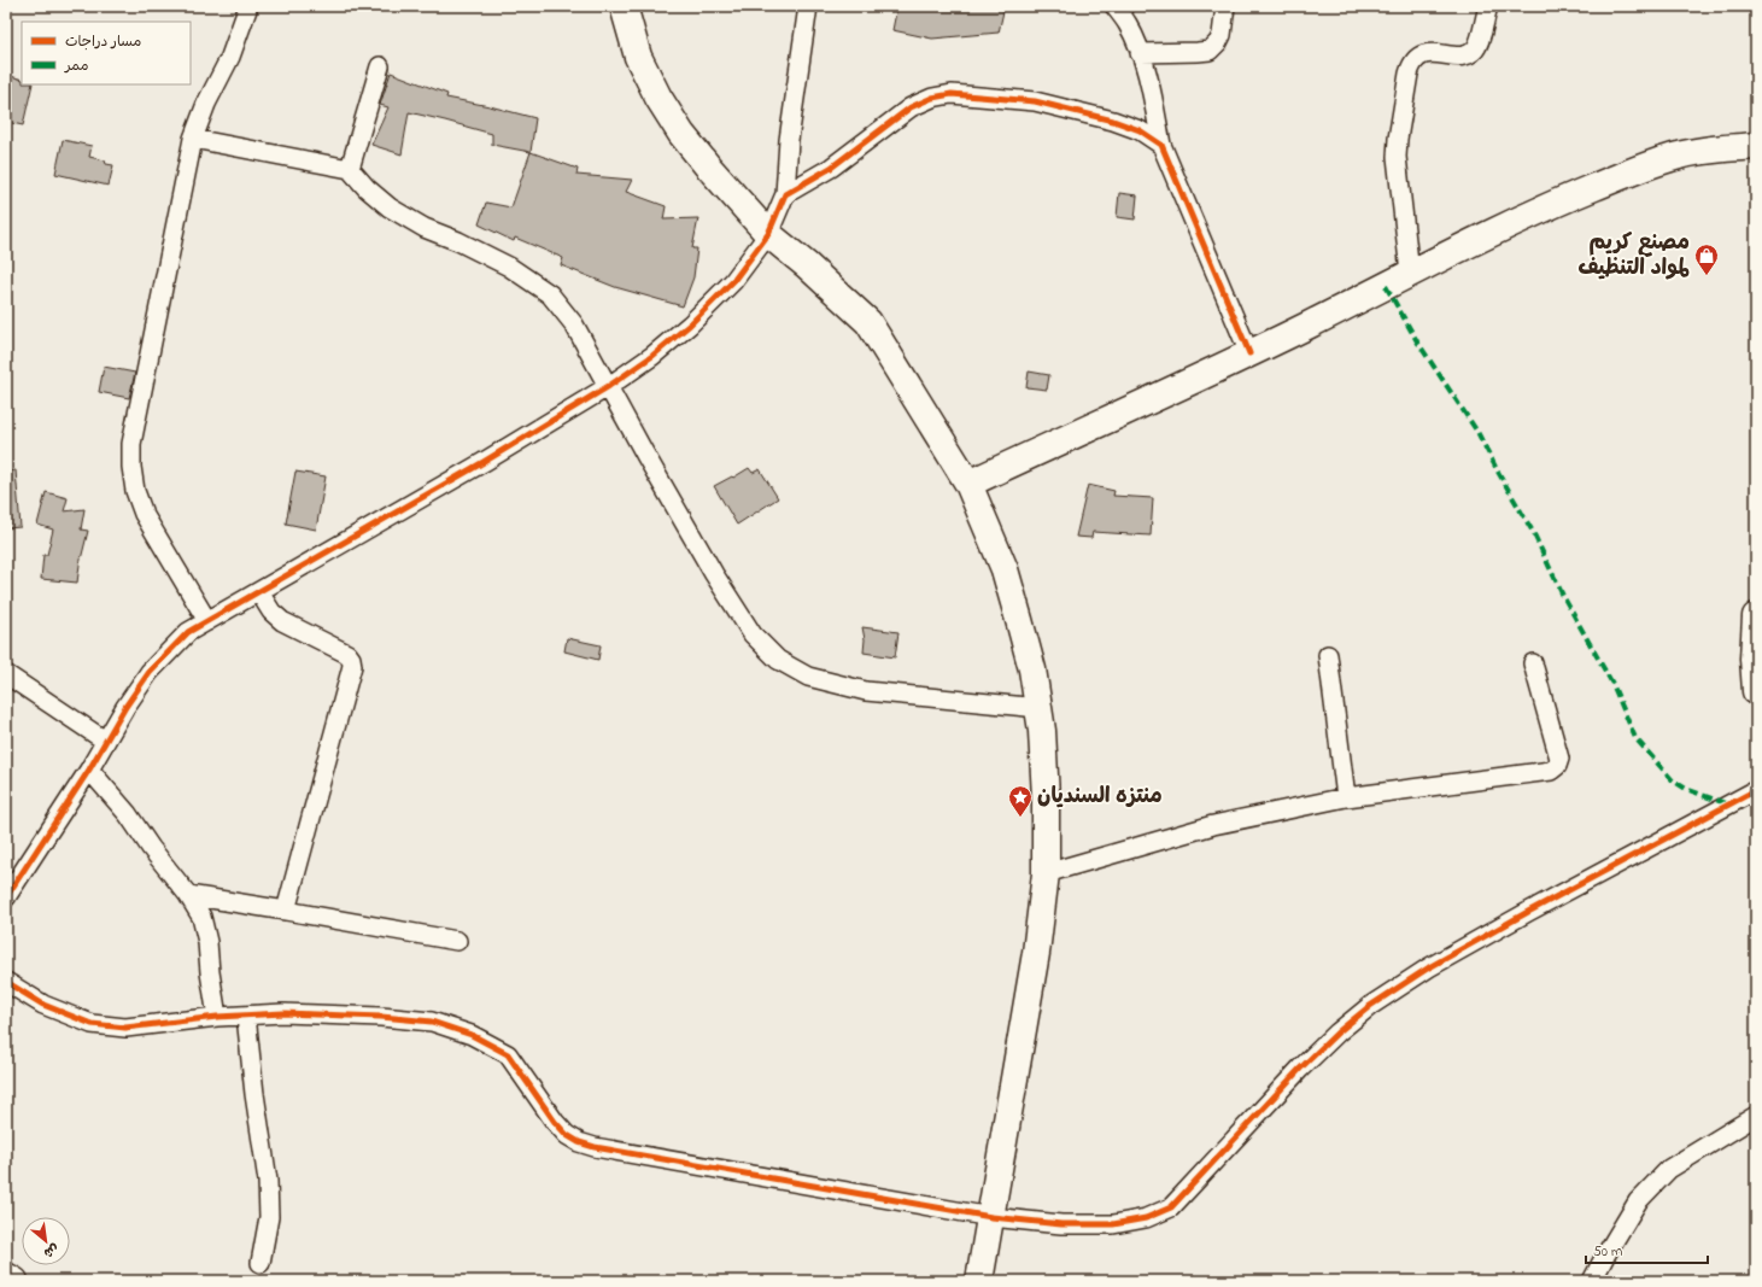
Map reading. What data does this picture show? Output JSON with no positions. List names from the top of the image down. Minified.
{"places":{"shop":["مصنع كريم لمواد التنظيف"],"place":["منتزه السنديان"]},"legend":["مسار دراجات","ممر"],"scale_bar":"50 m","north":"bottom right"}
